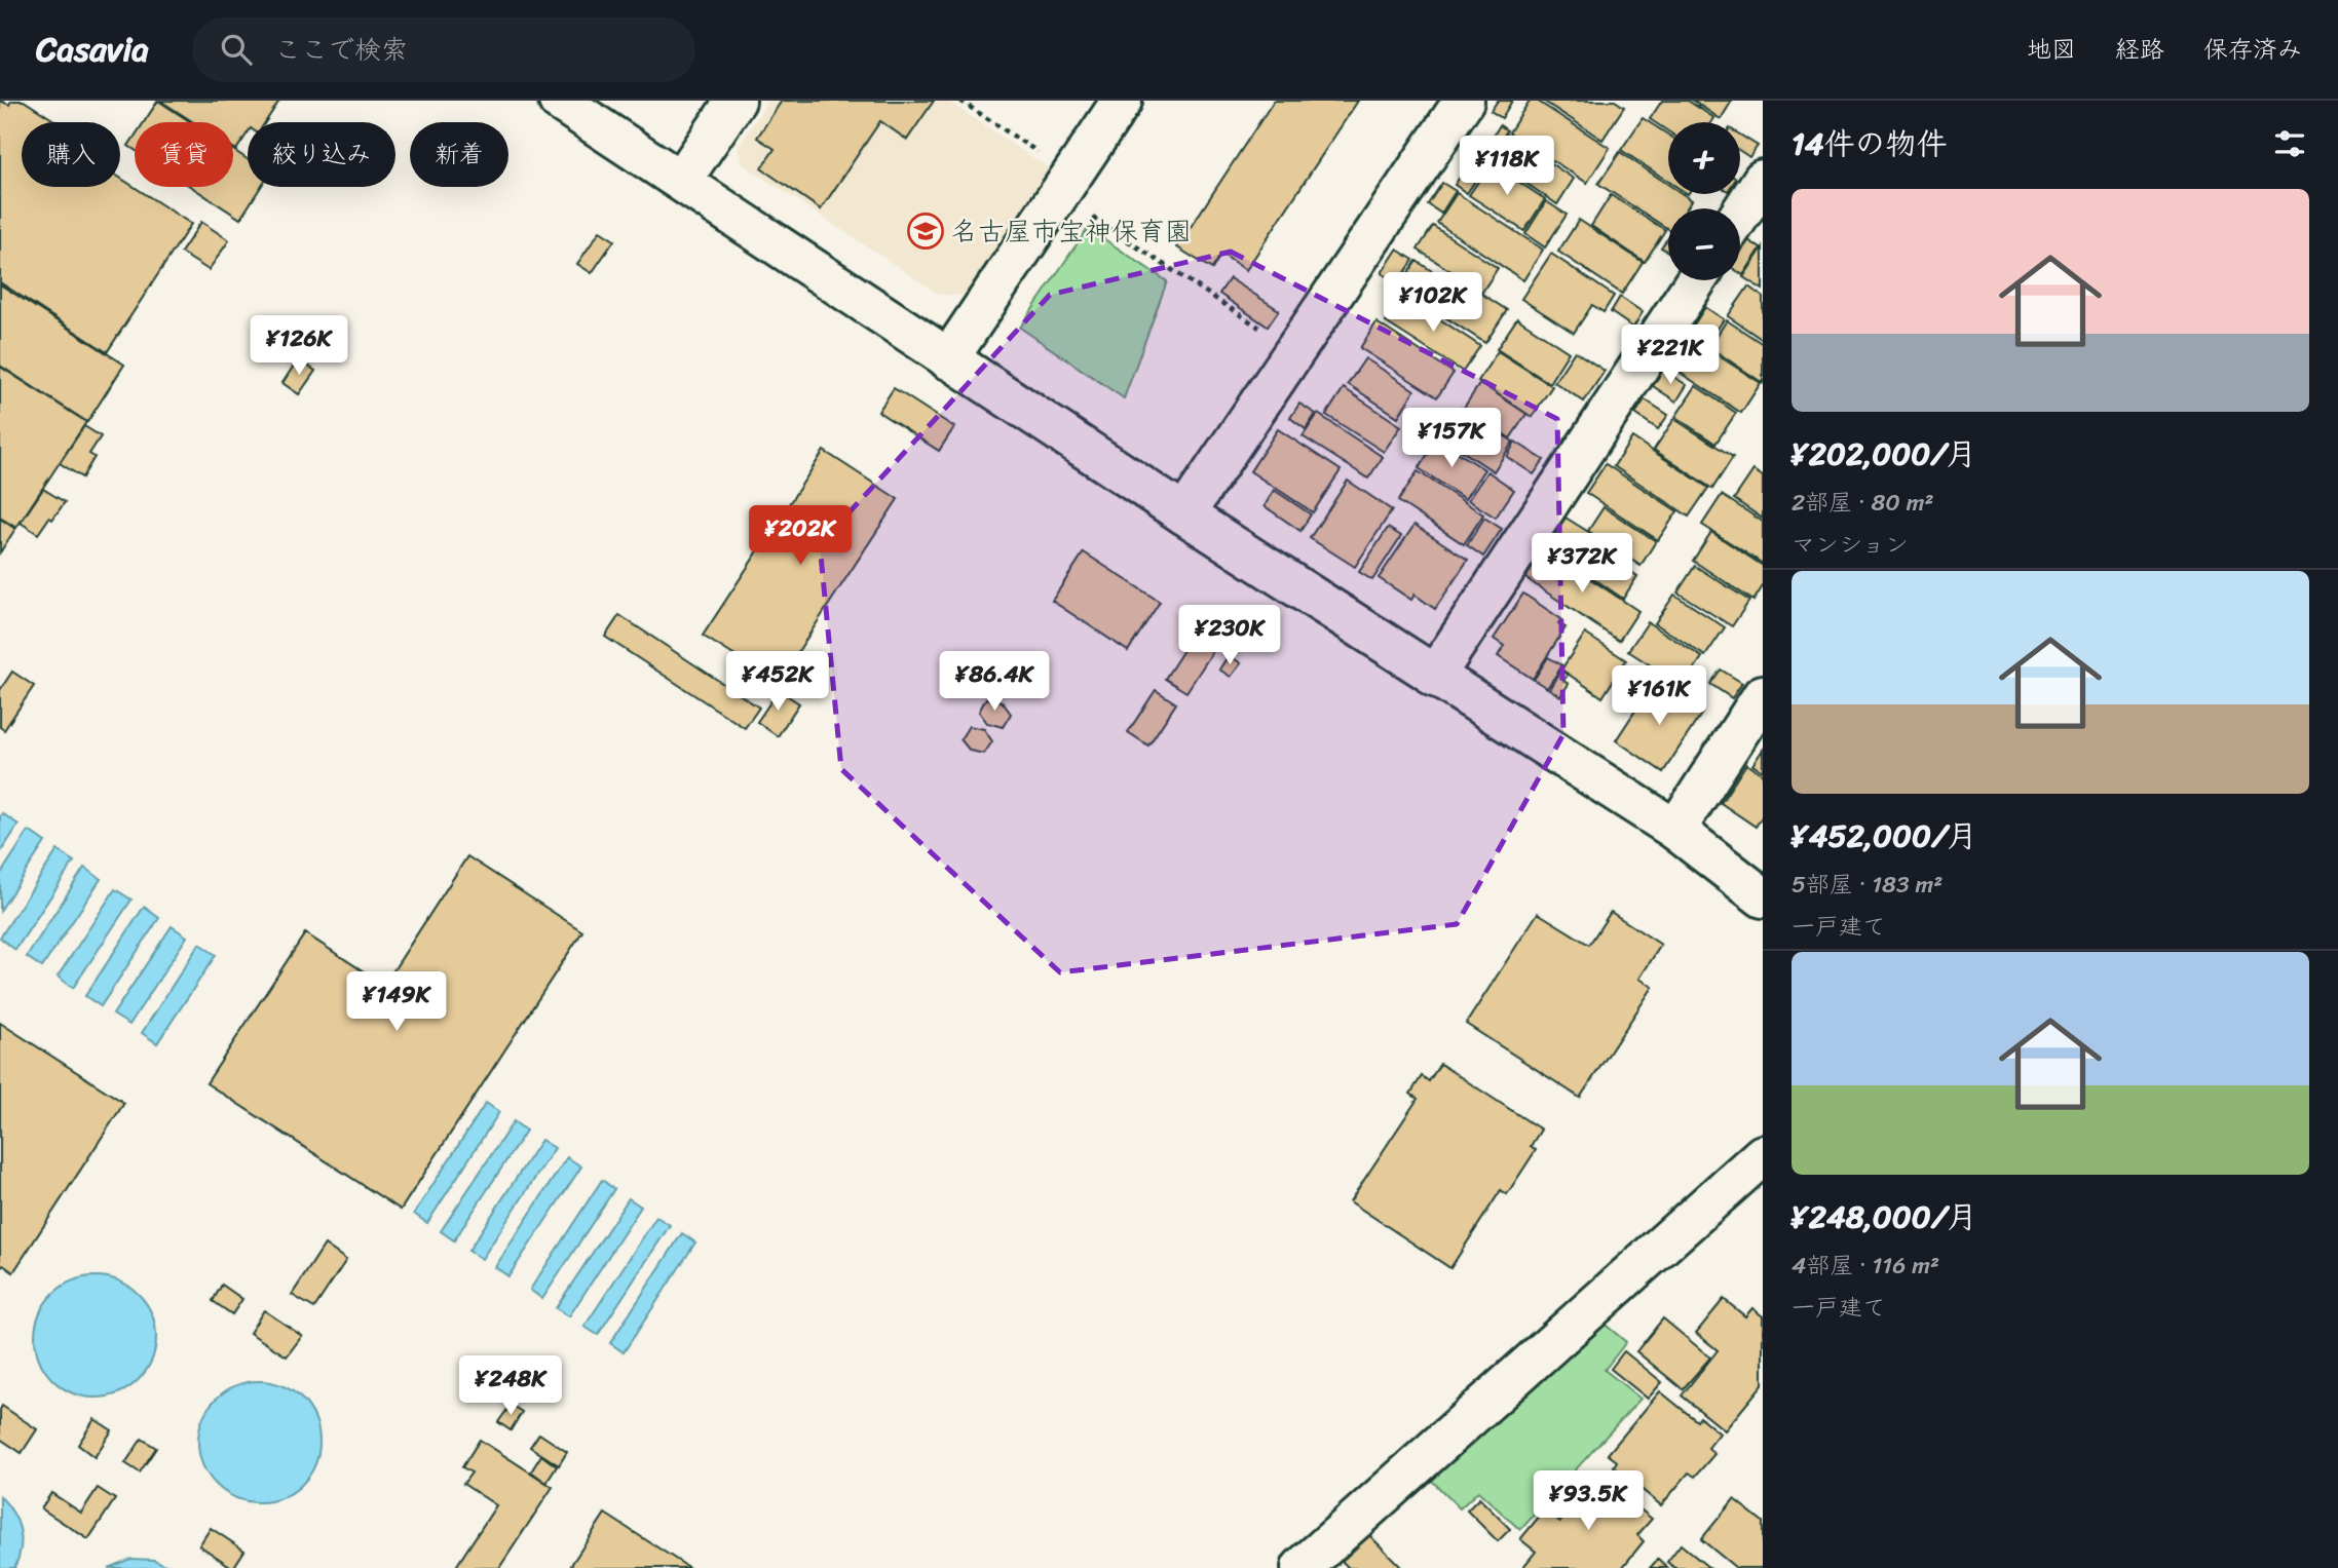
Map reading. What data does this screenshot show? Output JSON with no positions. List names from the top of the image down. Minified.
{"places":{"school or university":["名古屋市宝神保育園"]},"page":{"header":"Casavia","search":"ここで検索","nav":["地図","経路","保存済み"],"heading":"14件の物件","map_buttons":["+","−"],"chip":["購入","賃貸","絞り込み","新着"],"price":["¥118K","¥102K","¥126K","¥221K","¥157K","¥202K","¥372K","¥230K","¥452K","¥86.4K","¥161K","¥149K","¥248K","¥93.5K"],"list":[{"name":"¥202,000/月","note":"2部屋 · 80 m² · マンション"},{"name":"¥452,000/月","note":"5部屋 · 183 m² · 一戸建て"},{"name":"¥248,000/月","note":"4部屋 · 116 m² · 一戸建て"}]}}
